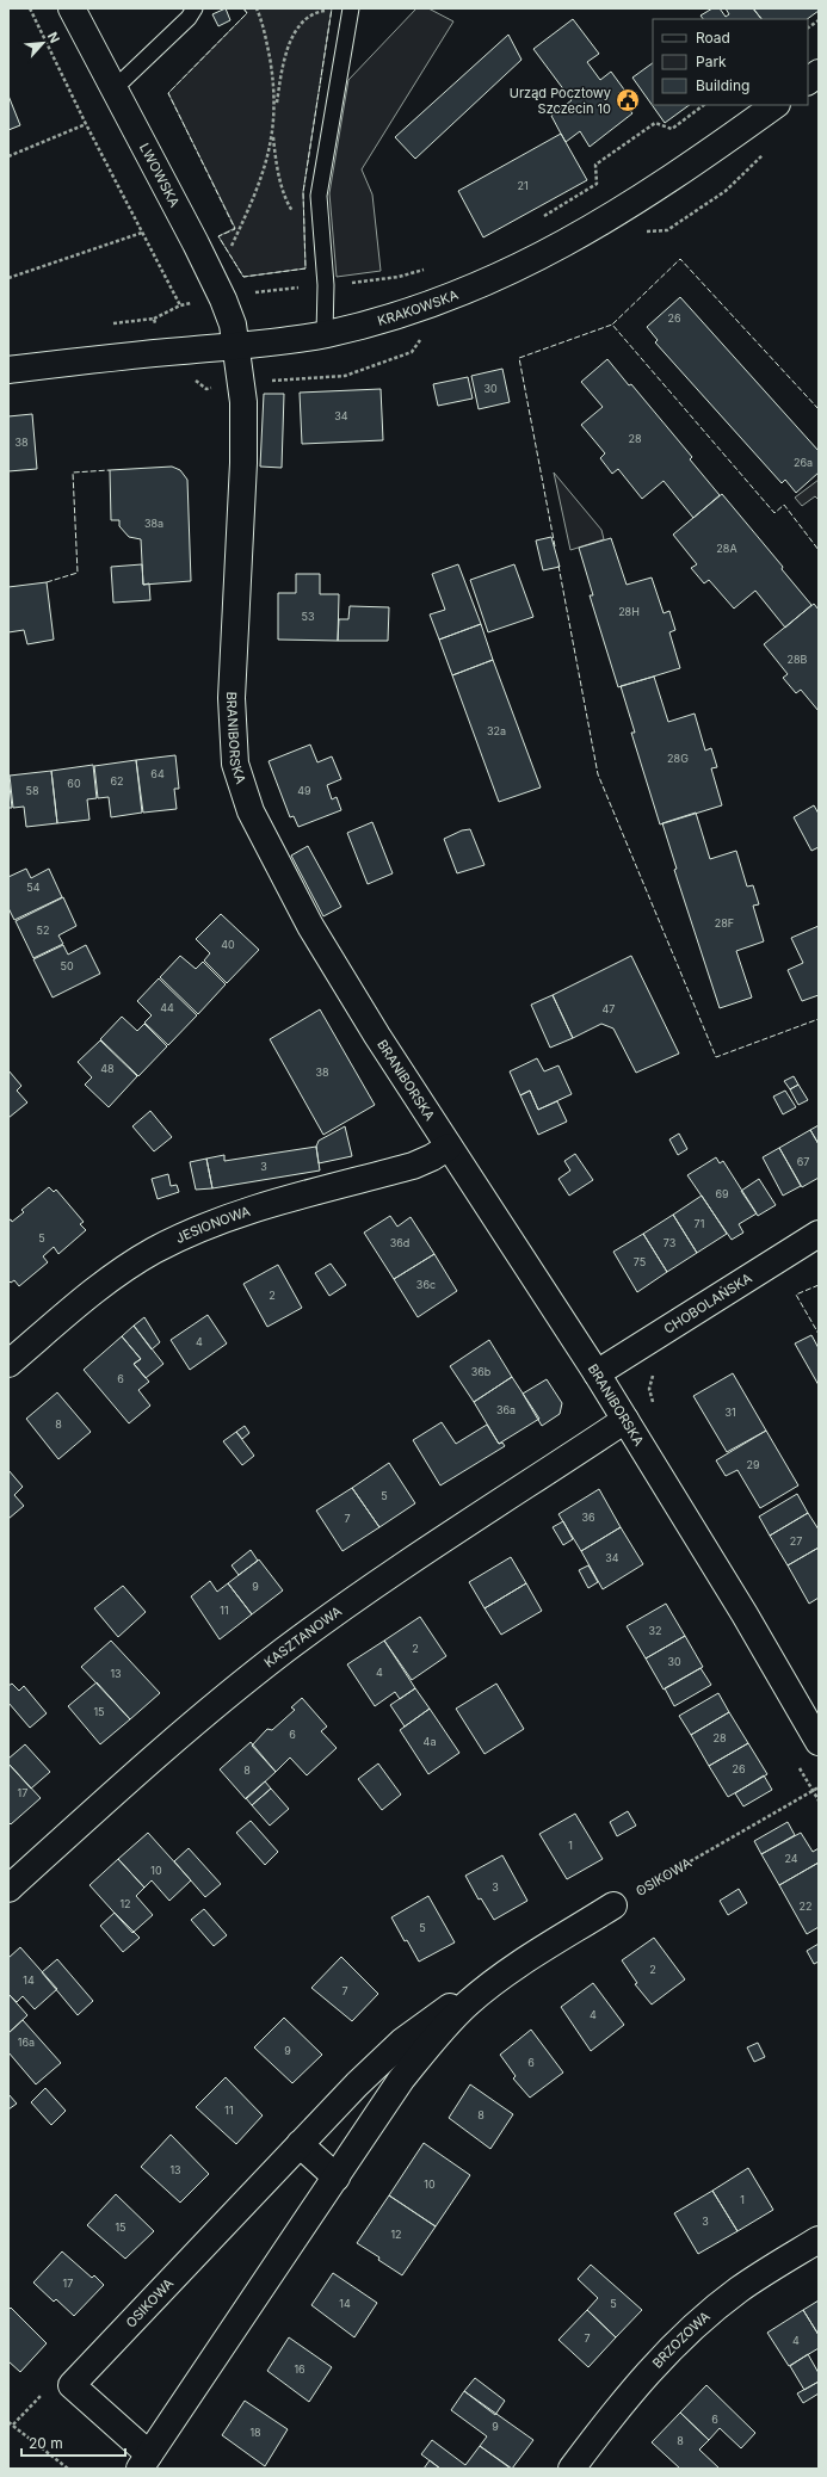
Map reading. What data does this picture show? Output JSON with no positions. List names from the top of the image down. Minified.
{"streets":{"street":["LWOWSKA","KRAKOWSKA","BRANIBORSKA","JESIONOWA","CHOBOLAŃSKA","KASZTANOWA","OSIKOWA","BRZOZOWA"]},"crossings":[["LWOWSKA","KRAKOWSKA"],["LWOWSKA","BRANIBORSKA"],["KRAKOWSKA","BRANIBORSKA"],["BRANIBORSKA","JESIONOWA"],["BRANIBORSKA","CHOBOLAŃSKA"],["BRANIBORSKA","KASZTANOWA"]],"places":{"public building":["Urząd Pocztowy Szczecin 10"]},"house_numbers":["21","26","30","34","28","38","26a","38a","28A","28H","53","28B","32a","28G","64","62","60","58","49","54","28F","52","40","50","44","47","48","38","67","3","69","71","5","36d","73","75","36c","2","4","36b","6","36a","31","8","29","5","36","7","27","34","9","11","32","2","30","4","13","15","6","28","4a","26","8","17","1","24","10","3","12","22","5","2","14","7","4","16a","9","6","11","8","13","10","1","3","15","12","17","14","5","7","4","16","6","9","18","8"],"legend":["Road","Park","Building"],"scale_bar":"20 m","north":"top right"}
